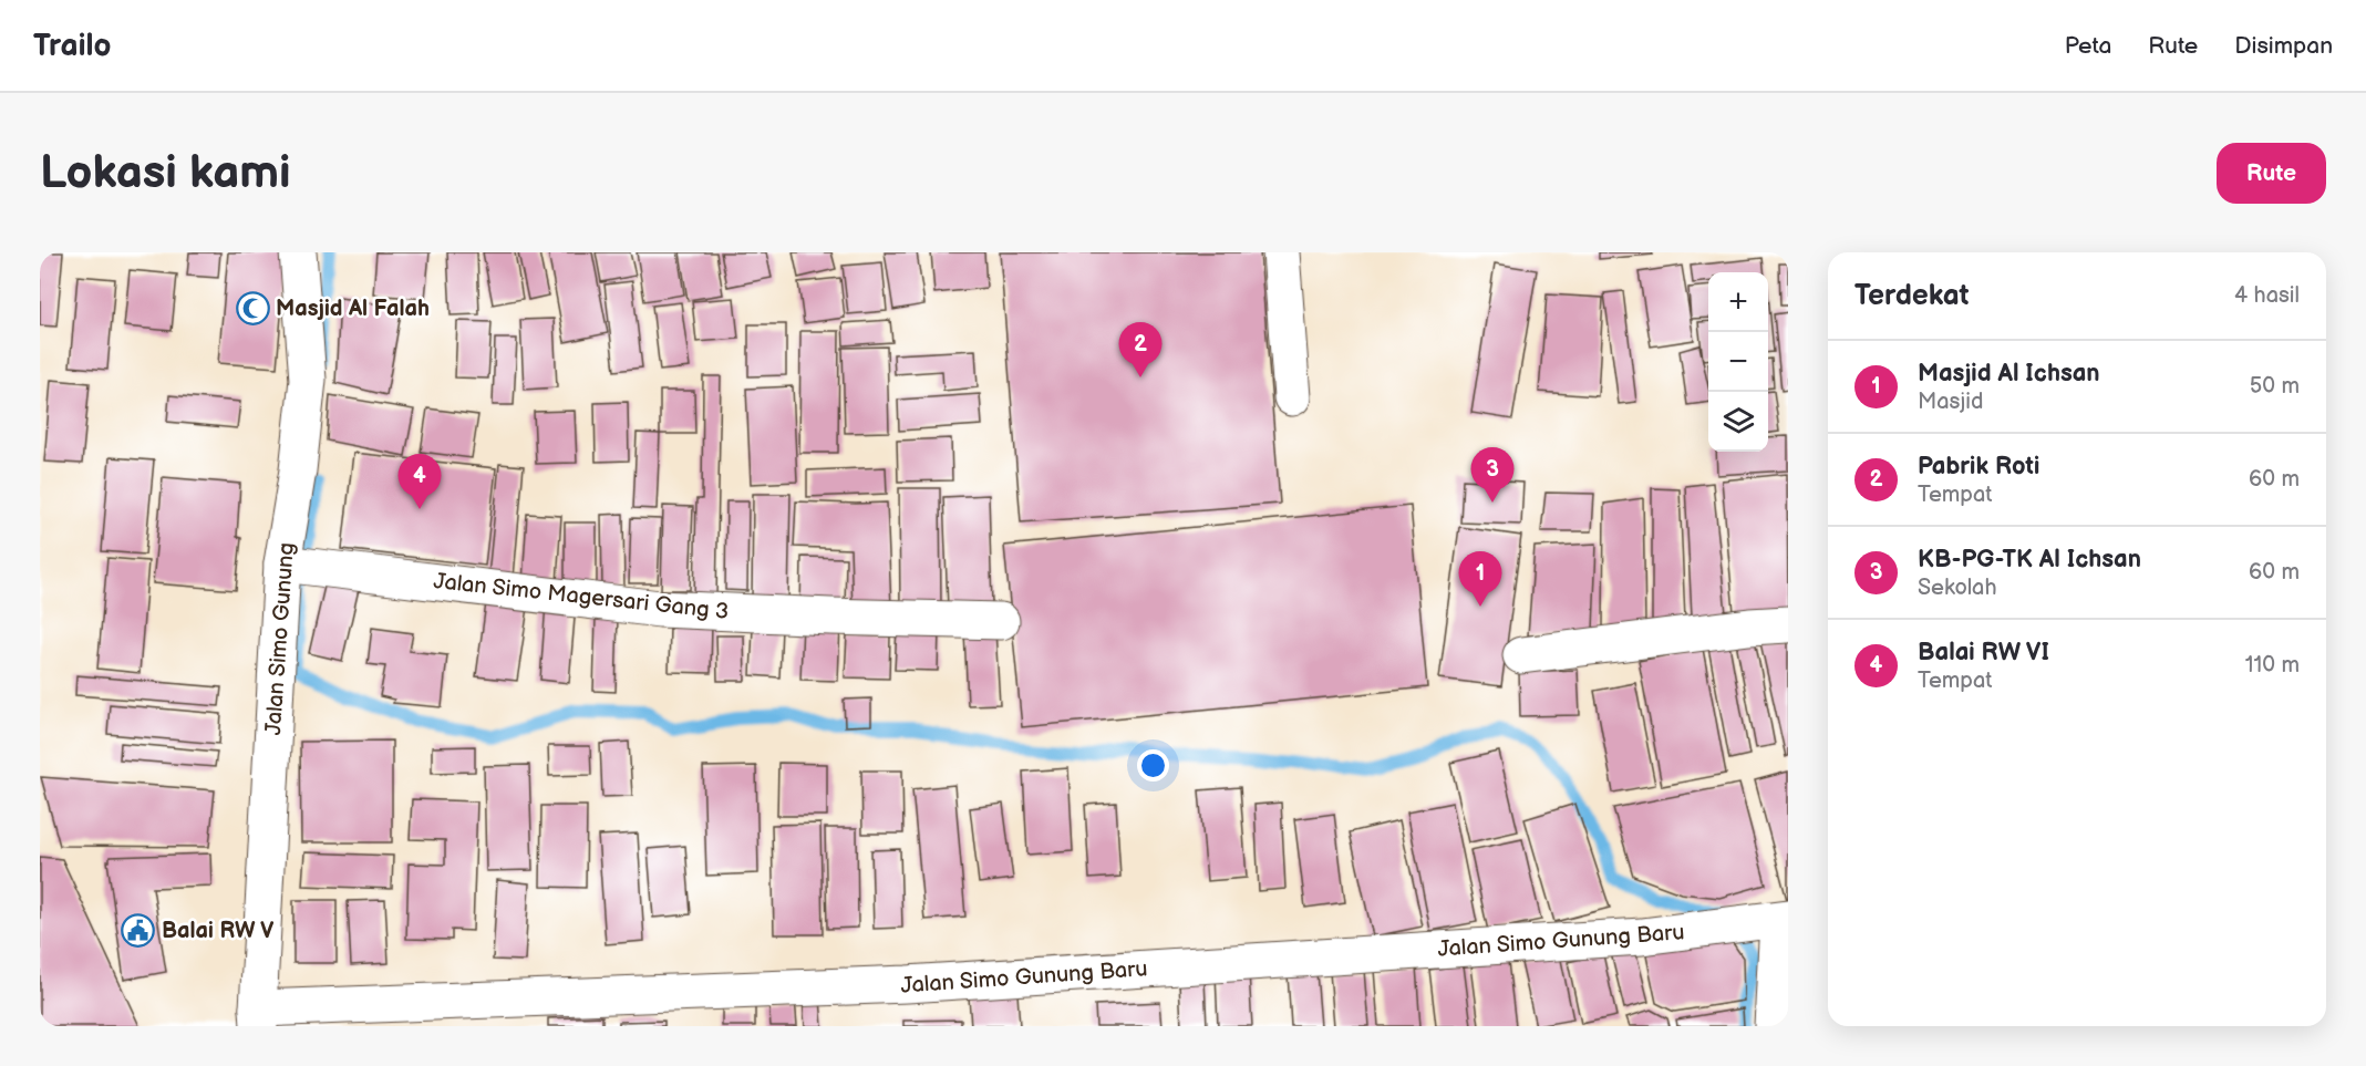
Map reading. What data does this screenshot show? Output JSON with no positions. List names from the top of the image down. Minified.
{"streets":{"street":["Jalan Simo Magersari Gang 3","Jalan Simo Gunung","Jalan Simo Gunung Baru"]},"crossings":[["Jalan Simo Magersari Gang 3","Jalan Simo Gunung"],["Jalan Simo Gunung","Jalan Simo Gunung Baru"]],"places":{"mosque":["Masjid Al Falah"],"public building":["Balai RW V"]},"page":{"header":"Trailo","nav":["Peta","Rute","Disimpan"],"buttons":"Rute","title":"Lokasi kami","heading":["Terdekat","4 hasil"],"map_buttons":["+","−"],"pins":["2","3","4","1"],"list":[{"mark":"1","name":"Masjid Al Ichsan","note":"Masjid","value":"50 m"},{"mark":"2","name":"Pabrik Roti","note":"Tempat","value":"60 m"},{"mark":"3","name":"KB-PG-TK Al Ichsan","note":"Sekolah","value":"60 m"},{"mark":"4","name":"Balai RW VI","note":"Tempat","value":"110 m"}]}}
